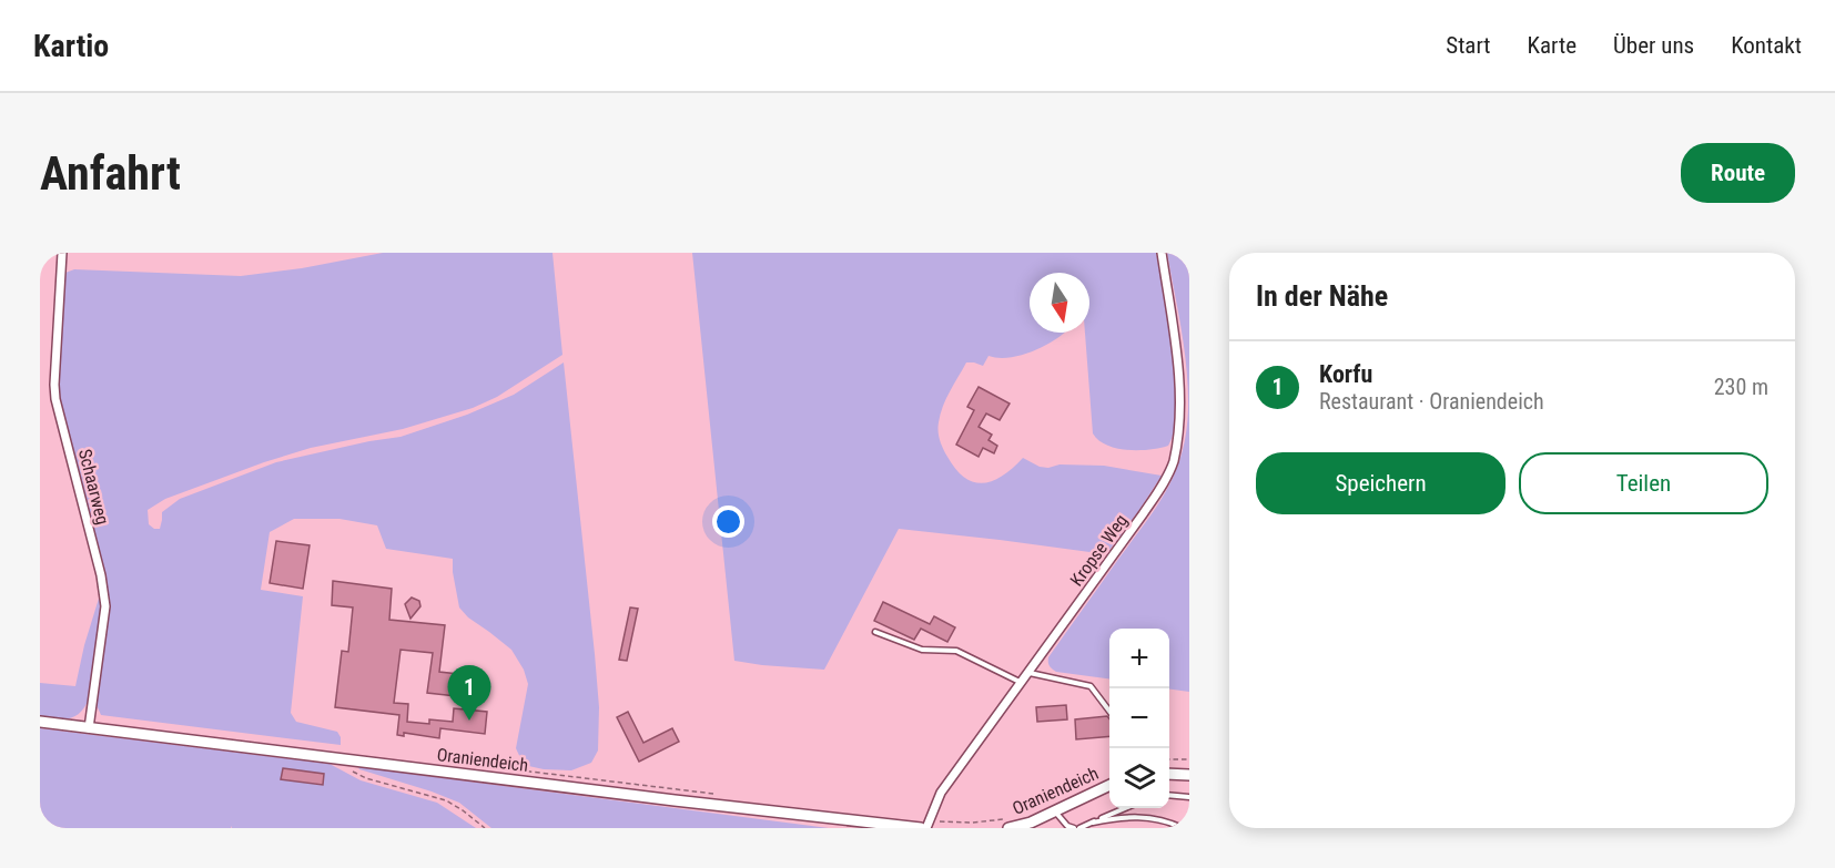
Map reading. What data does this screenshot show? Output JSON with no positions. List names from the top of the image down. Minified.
{"streets":{"main road":["Oraniendeich"],"street":["Schaarweg","Kropse Weg"]},"crossings":[["Schaarweg","Oraniendeich"]],"north":"bottom","page":{"header":"Kartio","nav":["Start","Karte","Über uns","Kontakt"],"buttons":["Route",["Speichern","Teilen"]],"title":"Anfahrt","heading":"In der Nähe","list":[{"mark":"1","name":"Korfu","note":"Restaurant · Oraniendeich","value":"230 m"}],"map_buttons":["+","−"],"pins":"1"}}
